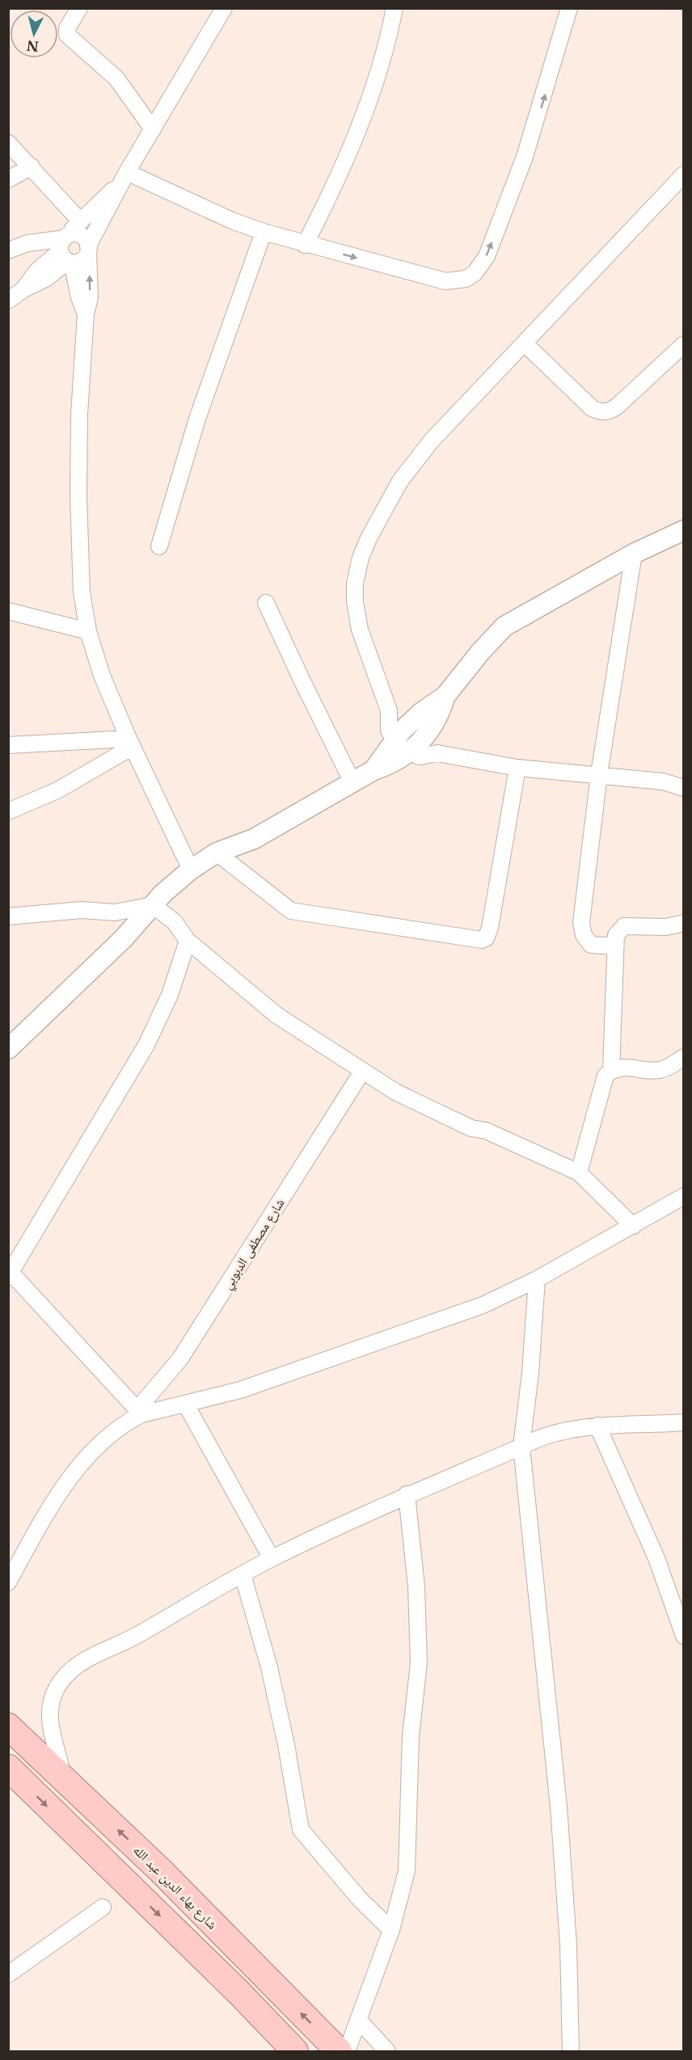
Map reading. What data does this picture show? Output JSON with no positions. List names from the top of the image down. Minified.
{"streets":{"main road":["شارع بهاء الدين عبد الله"],"street":["شارع مصطفى الدبوبي"]},"north":"bottom"}
